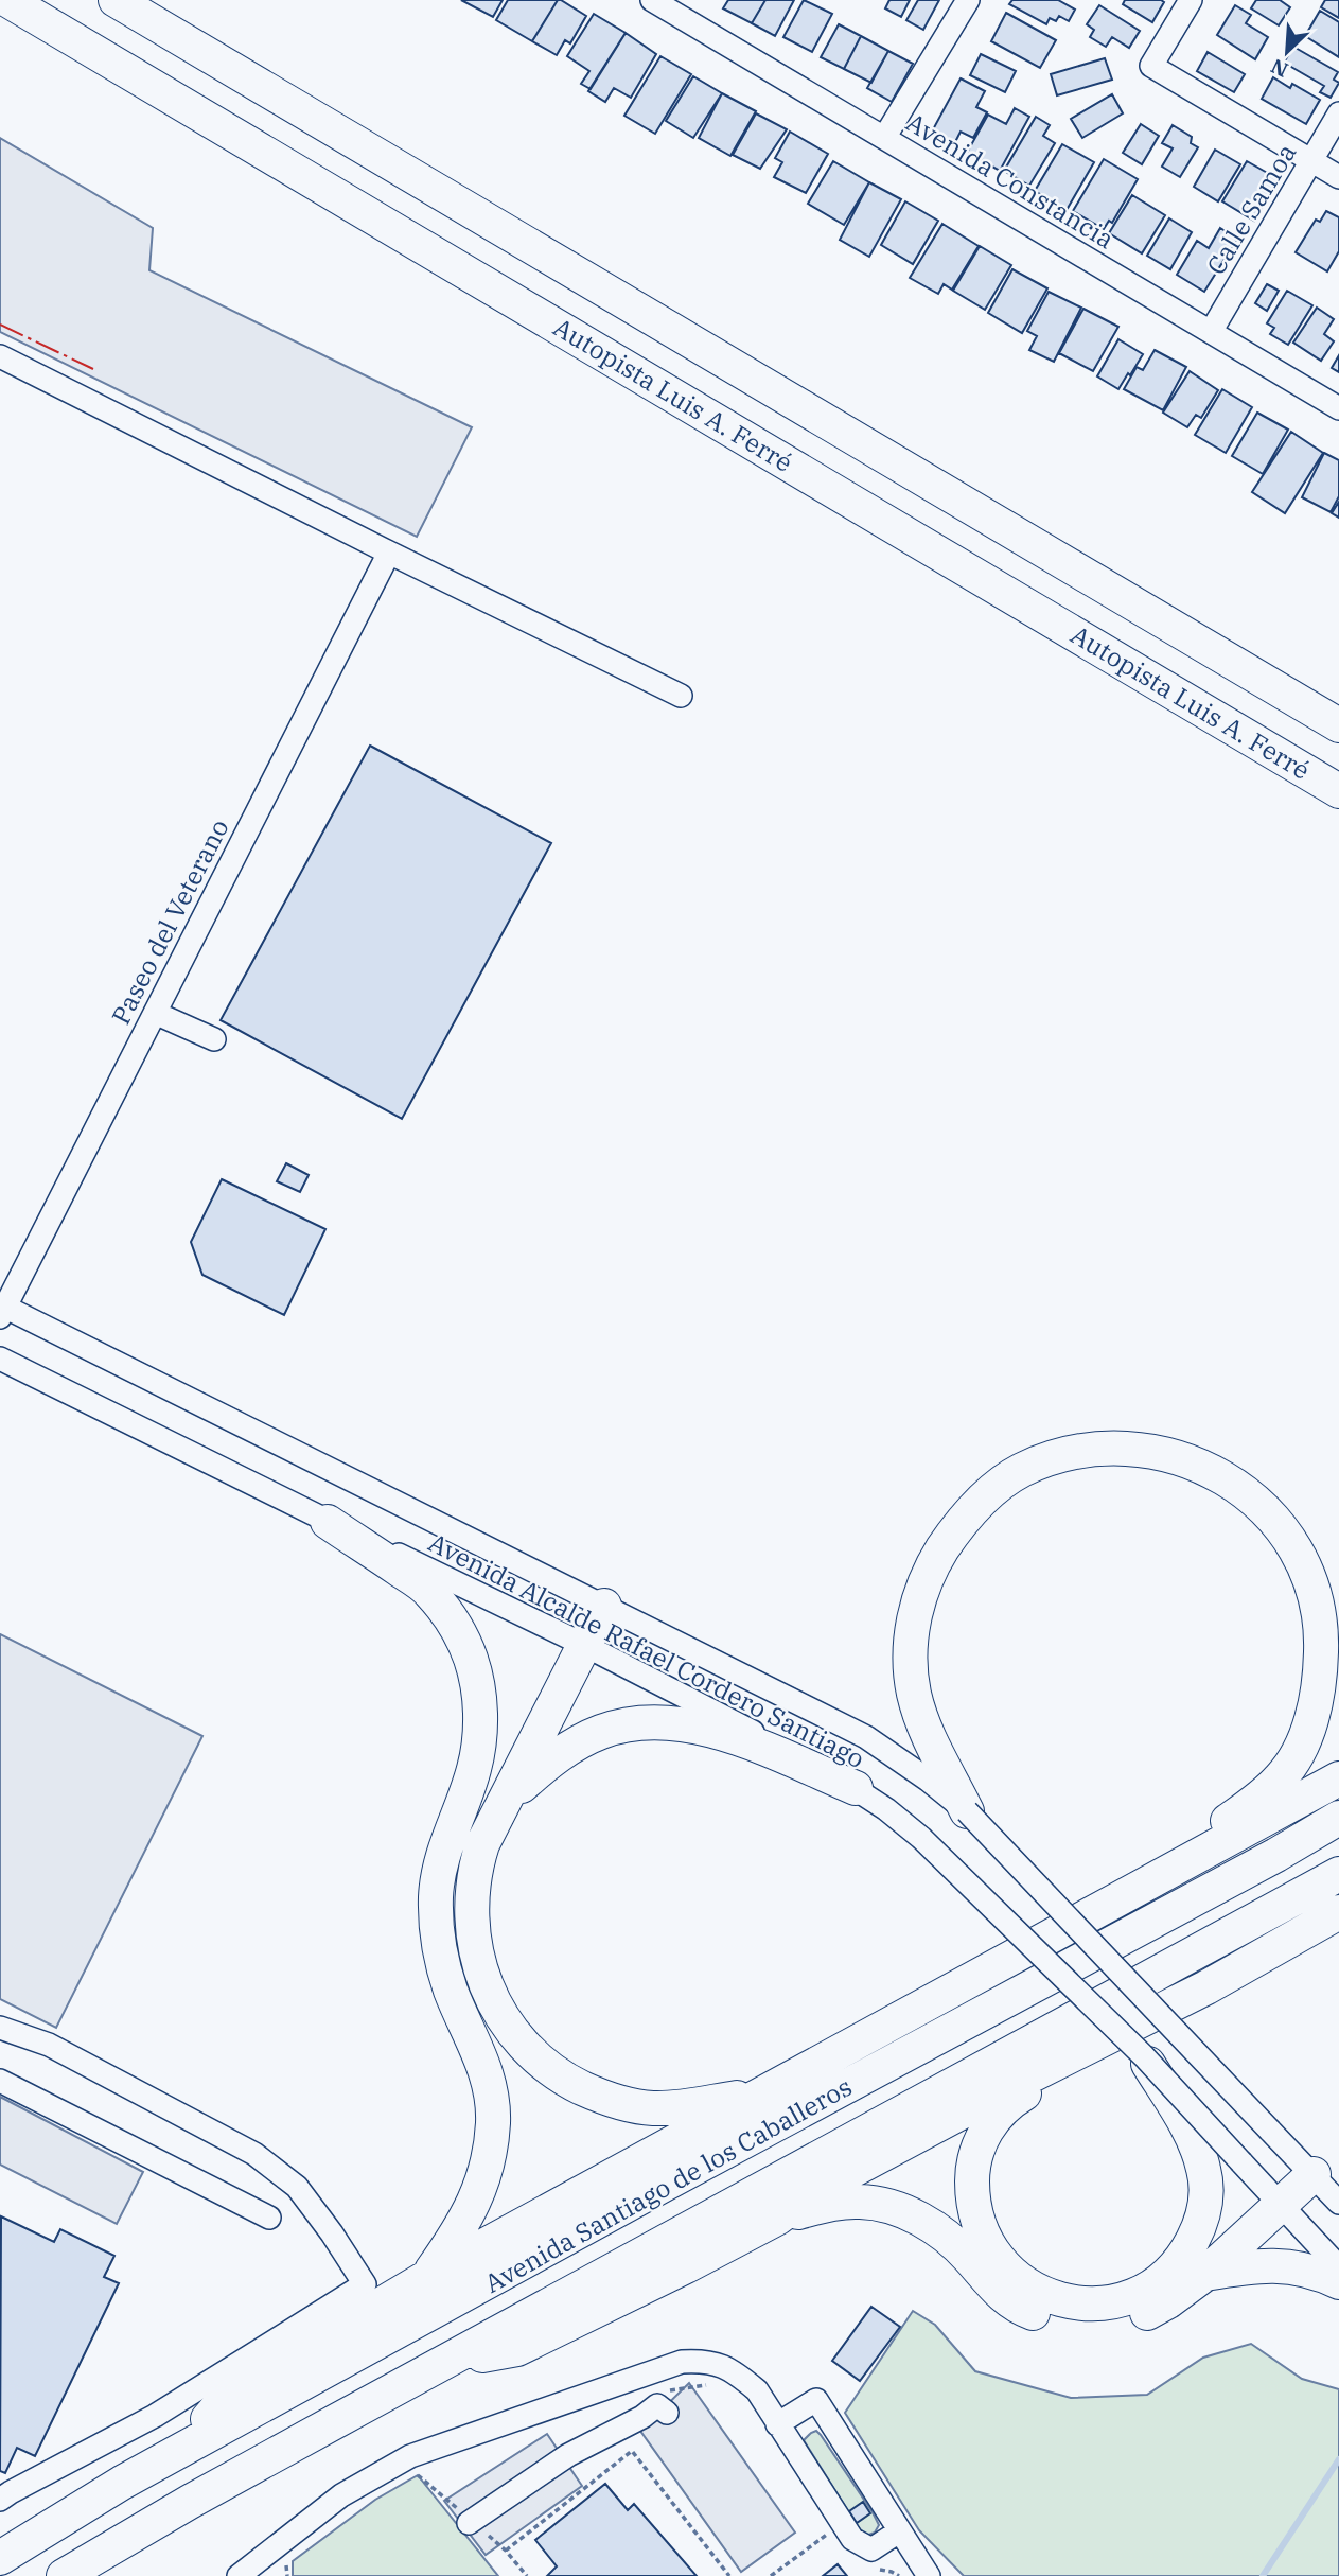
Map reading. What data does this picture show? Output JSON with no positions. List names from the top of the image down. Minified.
{"streets":{"highway":["Autopista Luis A. Ferré","Avenida Santiago de los Caballeros"],"street":["Avenida Constancia","Calle Samoa","Paseo del Veterano","Avenida Alcalde Rafael Cordero Santiago"]},"crossings":[["Avenida Constancia","Calle Samoa"],["Paseo del Veterano","Avenida Alcalde Rafael Cordero Santiago"]],"north":"bottom left"}
